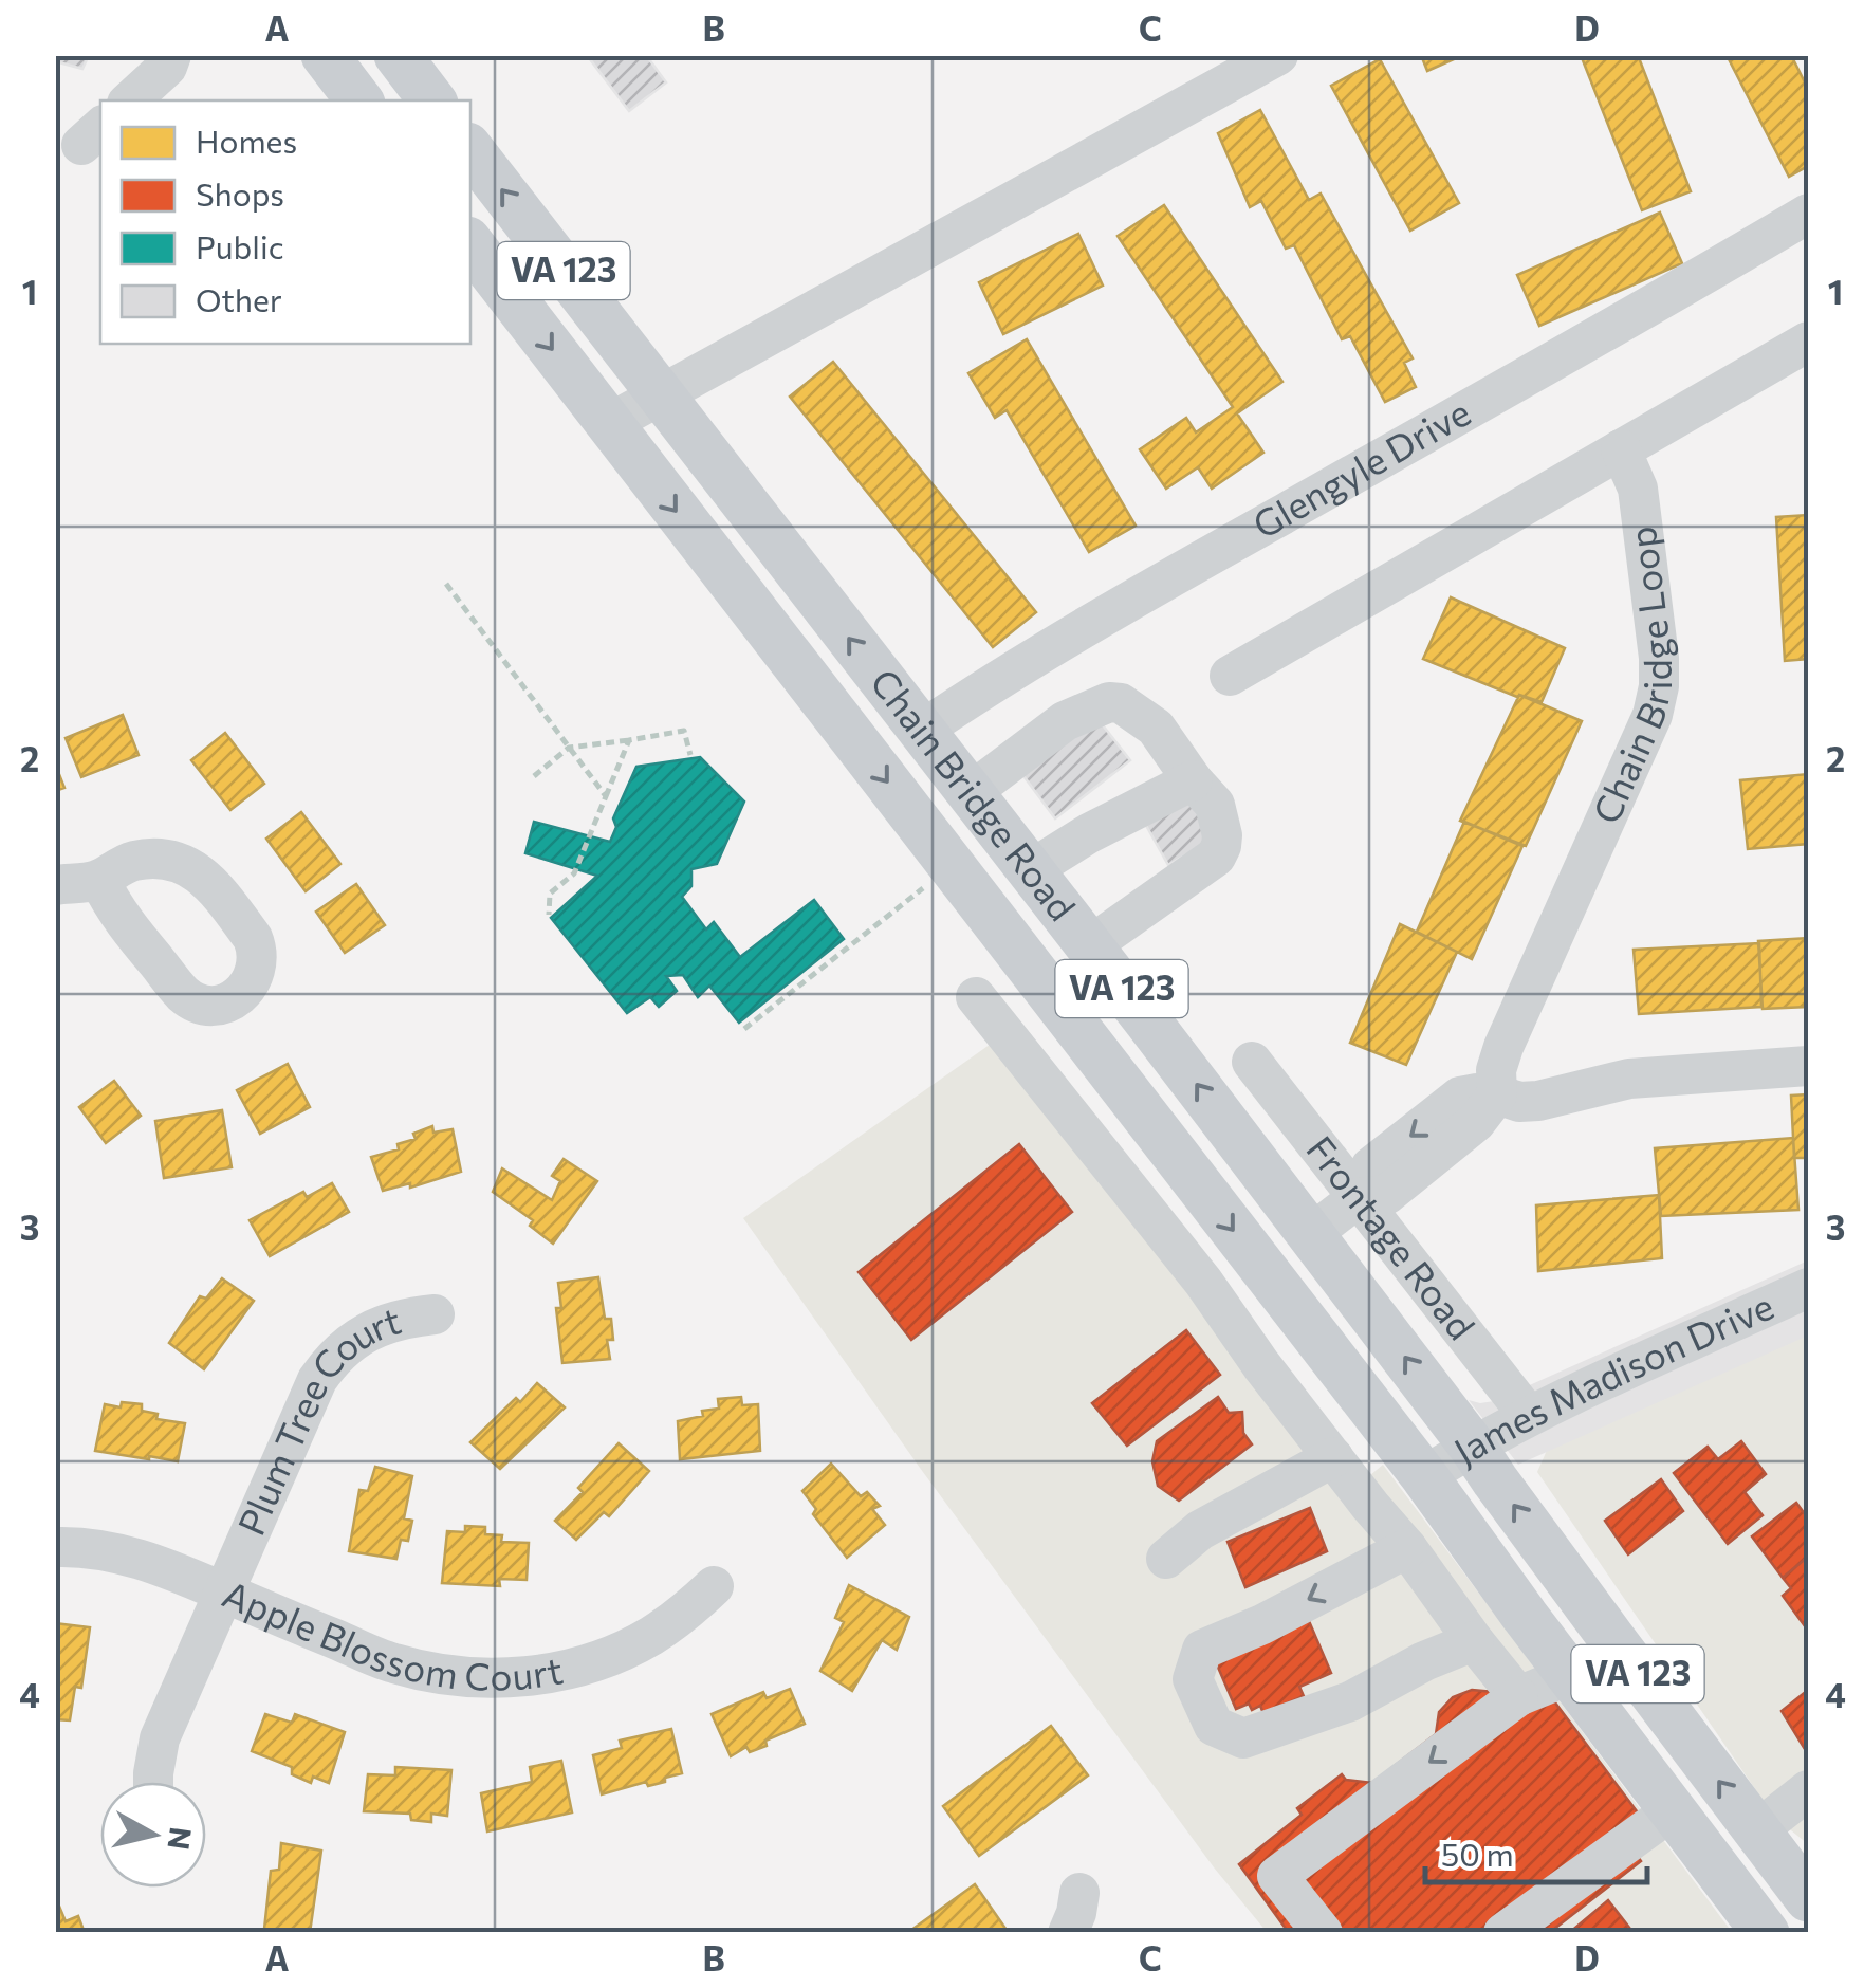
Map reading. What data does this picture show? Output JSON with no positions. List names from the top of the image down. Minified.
{"streets":{"main road":["VA 123","Chain Bridge Road"],"street":["Glengyle Drive","Chain Bridge Loop","Frontage Road","James Madison Drive","Plum Tree Court","Apple Blossom Court"]},"crossings":[["VA 123","Chain Bridge Road"],["VA 123","James Madison Drive"],["Glengyle Drive","Chain Bridge Road"],["Chain Bridge Road","James Madison Drive"],["Frontage Road","James Madison Drive"],["Plum Tree Court","Apple Blossom Court"]],"legend":["Homes","Shops","Public","Other"],"scale_bar":"50 m","north":"right","grid":{"columns":["A","B","C","D"],"rows":["1","2","3","4"]}}
